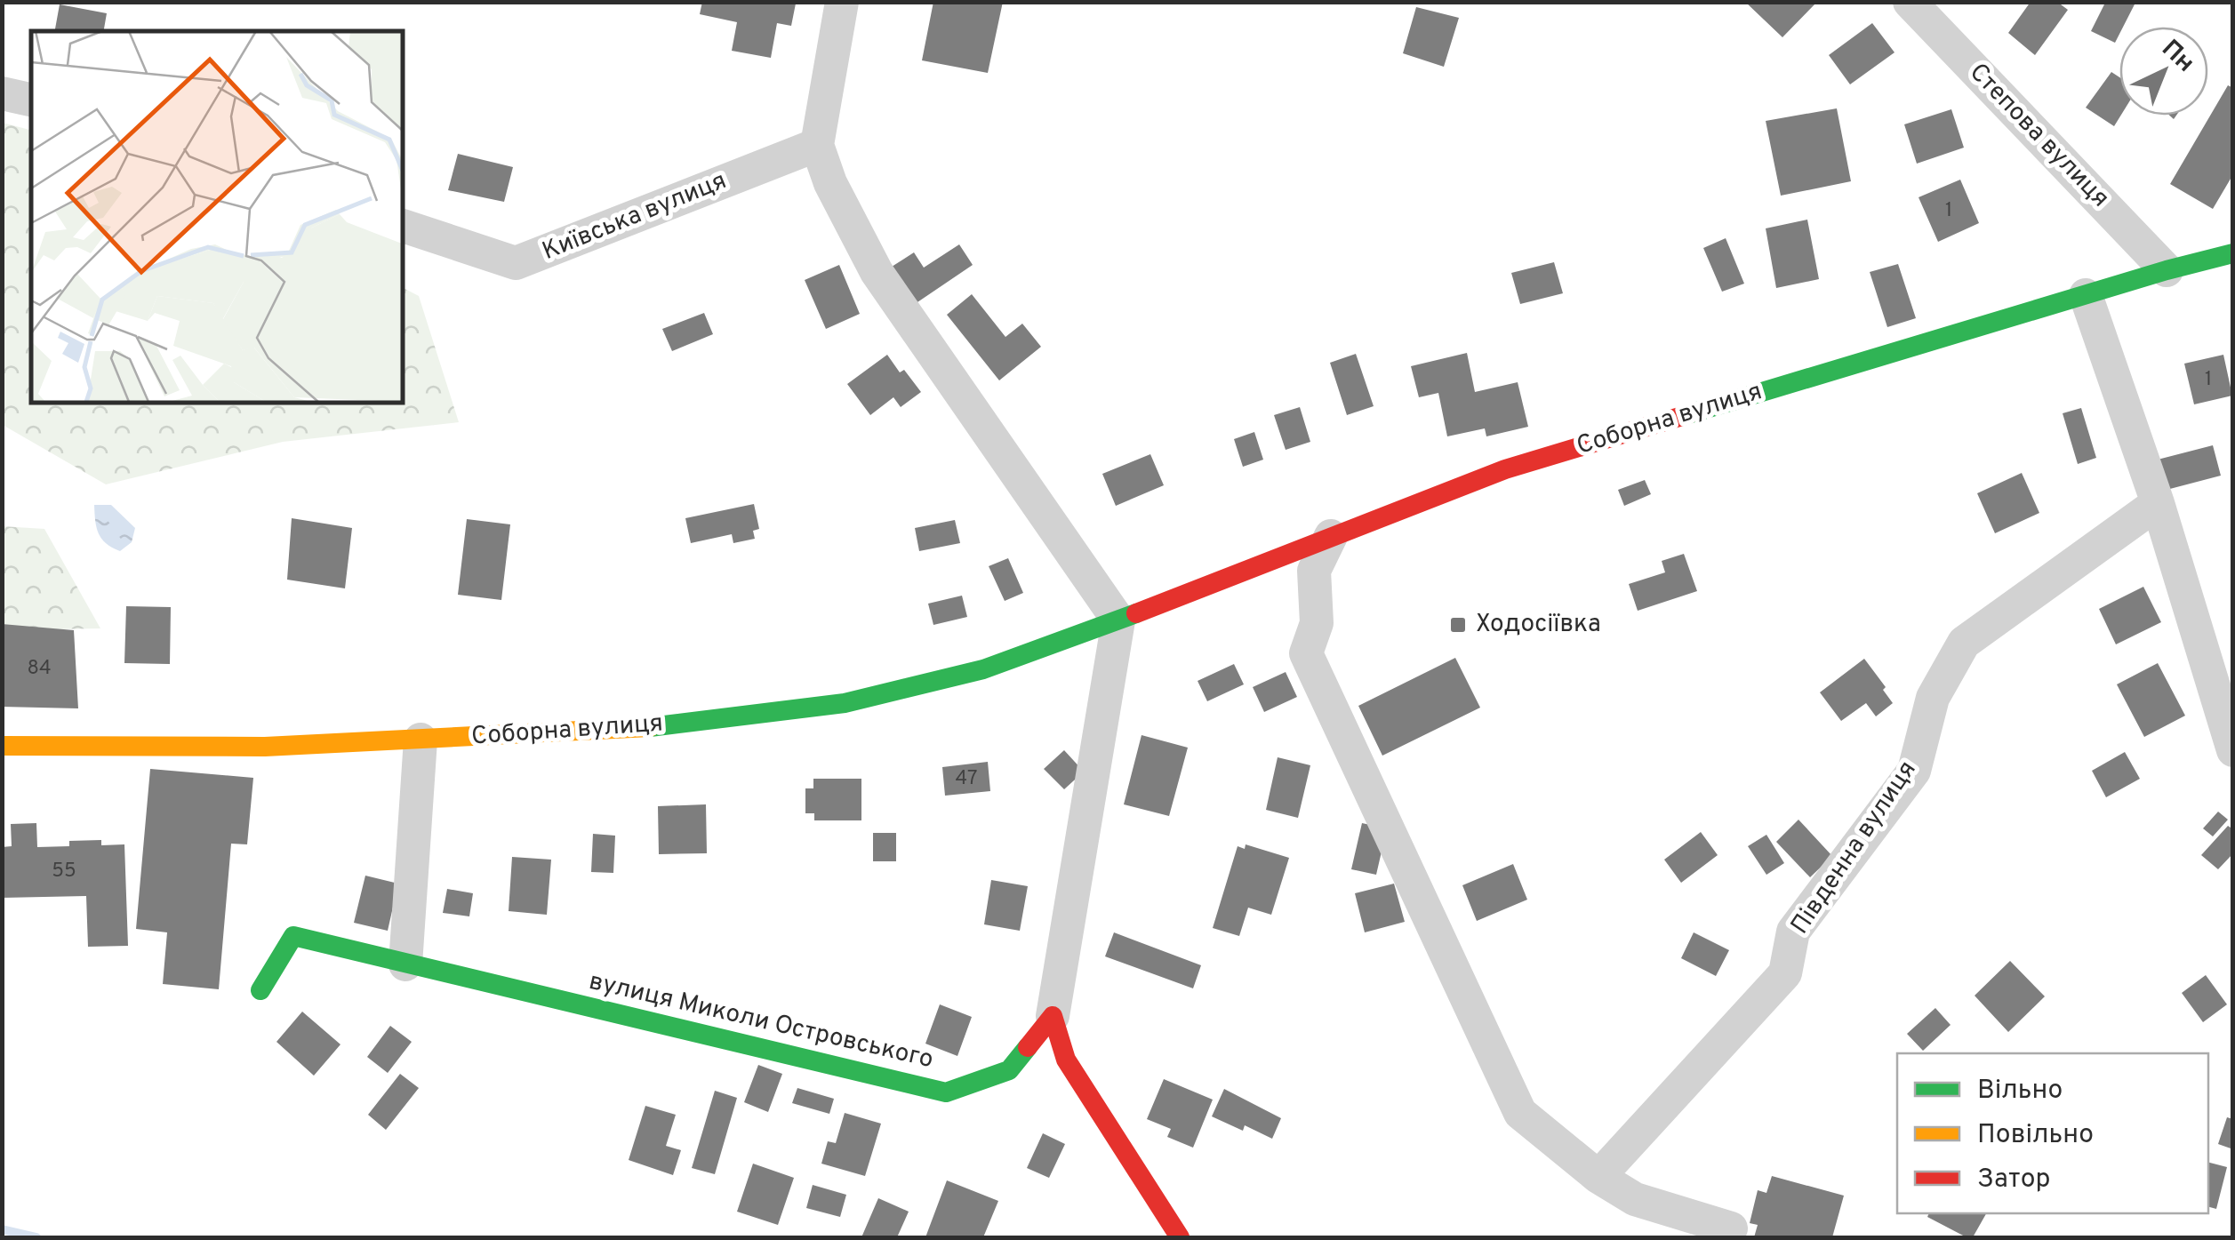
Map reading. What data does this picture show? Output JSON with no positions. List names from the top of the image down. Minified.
{"streets":{"street":["Степова вулиця","Київська вулиця","Соборна вулиця","Південна вулиця","вулиця Миколи Островського"]},"crossings":[["Степова вулиця","Соборна вулиця"]],"places":{"transit":["Ходосіївка"]},"house_numbers":["1","1","84","47","55"],"legend":["Вільно","Повільно","Затор"],"north":"top right"}
